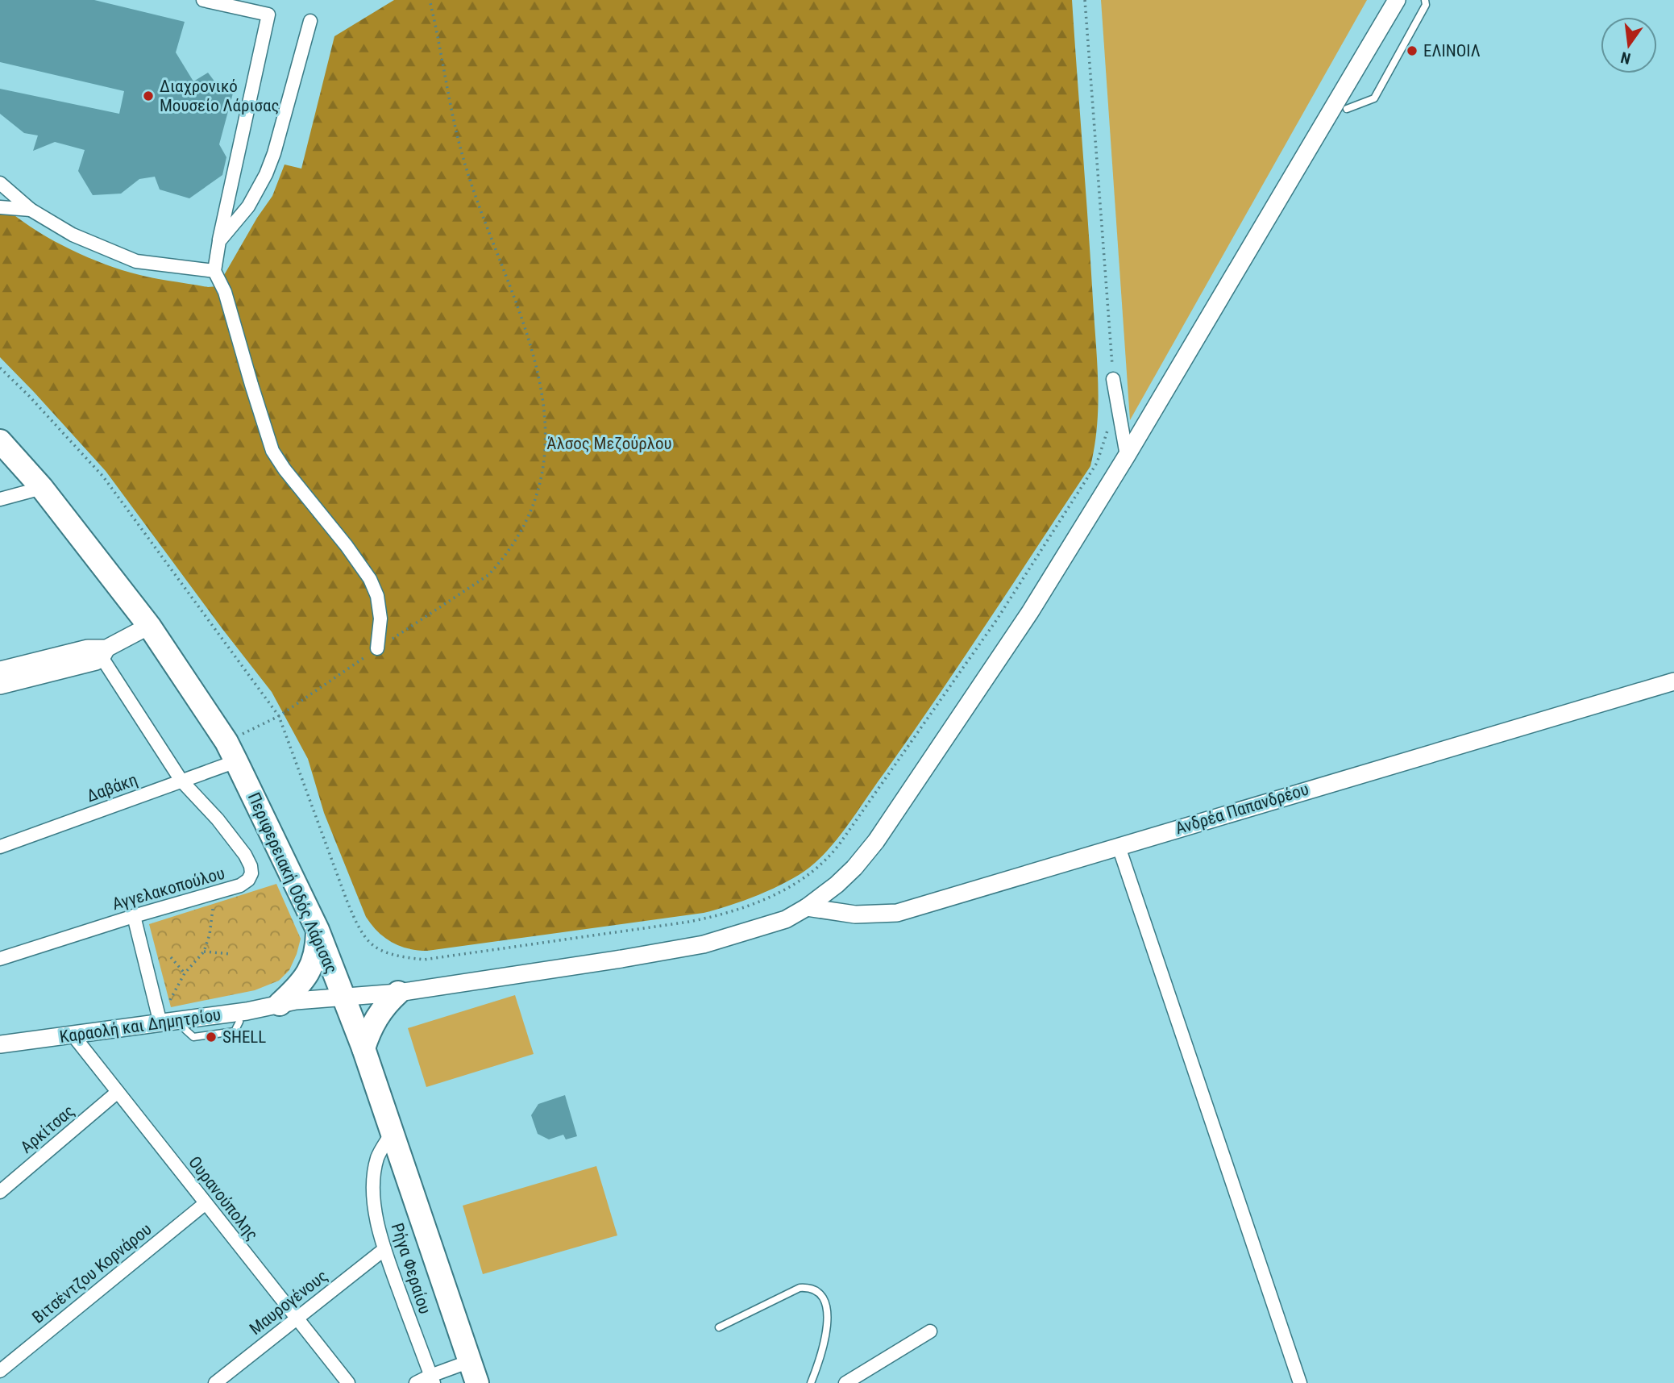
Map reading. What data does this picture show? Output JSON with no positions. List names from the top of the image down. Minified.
{"streets":{"highway":["Περιφερειακή Οδός Λάρισας"],"street":["Δαβάκη","Ανδρέα Παπανδρέου","Αγγελακοπούλου","Καραολή και Δημητρίου","Αρκίτσας","Ουρανούπολης","Ρήγα Φεραίου","Βιτσέντζου Κορνάρου","Μαυρογένους"]},"crossings":[["Δαβάκη","Περιφερειακή Οδός Λάρισας"],["Δαβάκη","Αγγελακοπούλου"],["Ανδρέα Παπανδρέου","Καραολή και Δημητρίου"],["Περιφερειακή Οδός Λάρισας","Καραολή και Δημητρίου"],["Περιφερειακή Οδός Λάρισας","Ρήγα Φεραίου"],["Καραολή και Δημητρίου","Ουρανούπολης"],["Αρκίτσας","Ουρανούπολης"],["Ουρανούπολης","Βιτσέντζου Κορνάρου"],["Ουρανούπολης","Μαυρογένους"],["Ρήγα Φεραίου","Μαυρογένους"]],"parks":["Άλσος Μεζούρλου"],"places":["ΕΛΙΝΟΙΛ","Διαχρονικό Μουσείο Λάρισας","SHELL"],"north":"bottom"}
